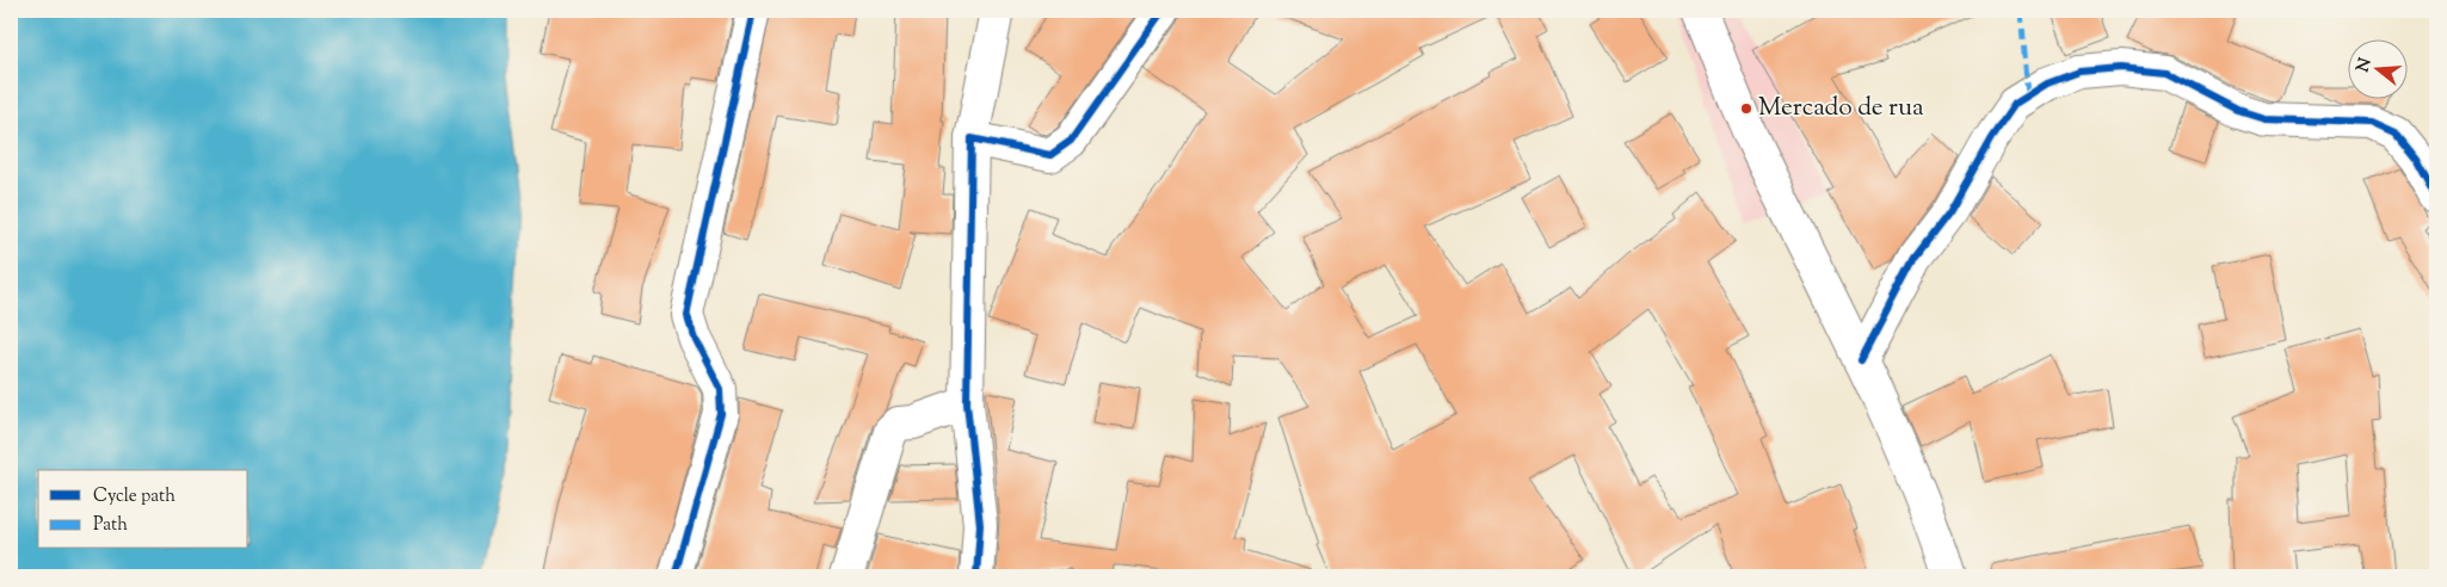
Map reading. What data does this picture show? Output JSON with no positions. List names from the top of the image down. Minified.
{"places":["Mercado de rua"],"legend":["Cycle path","Path"],"north":"left"}
